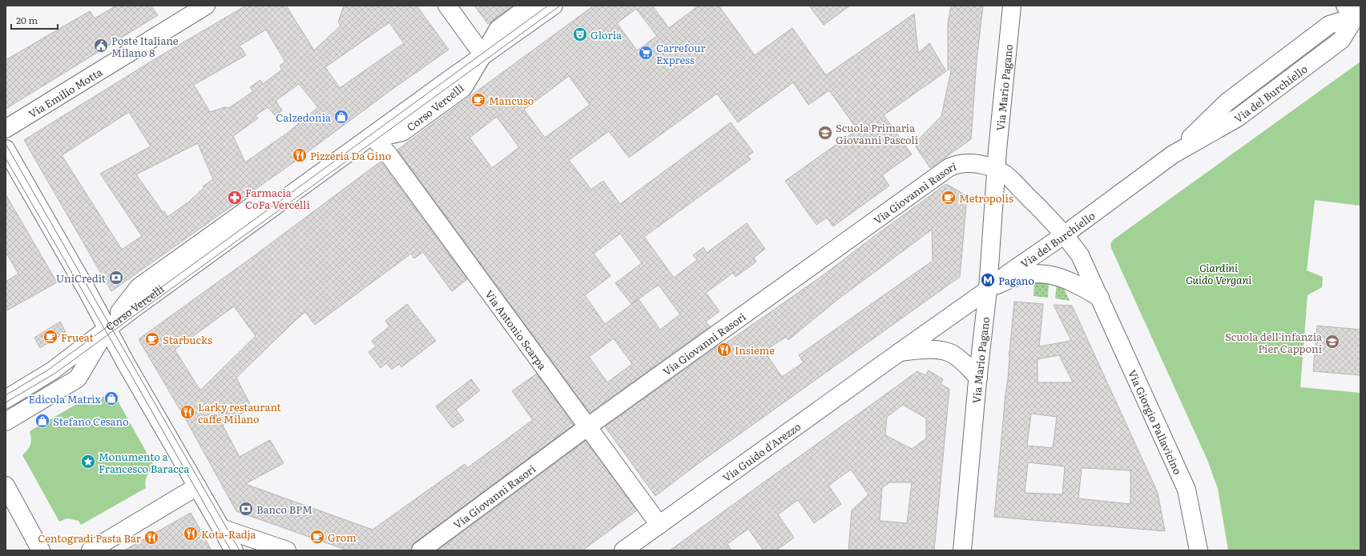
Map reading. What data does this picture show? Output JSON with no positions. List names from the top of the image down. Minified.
{"streets":{"street":["Via Mario Pagano","Via Emilio Motta","Via del Burchiello","Corso Vercelli","Via Giovanni Rasori","Via Antonio Scarpa","Via Giorgio Pallavicino","Via Guido d'Arezzo"]},"crossings":[["Via Mario Pagano","Via del Burchiello"],["Via Mario Pagano","Via Giovanni Rasori"],["Via Mario Pagano","Via Guido d'Arezzo"],["Via del Burchiello","Via Giorgio Pallavicino"],["Via del Burchiello","Via Guido d'Arezzo"],["Corso Vercelli","Via Antonio Scarpa"],["Via Giovanni Rasori","Via Antonio Scarpa"],["Via Antonio Scarpa","Via Guido d'Arezzo"]],"parks":["Giardini Guido Vergani"],"places":{"theatre":["Gloria"],"public building":["Poste Italiane Milano 8"],"supermarket":["Carrefour Express"],"cafe":["Mancuso","Metropolis","Frueat","Starbucks","Grom"],"shop":["Calzedonia","Edicola Matrix","Stefano Cesano"],"school or university":["Scuola Primaria Giovanni Pascoli","Scuola dell'infanzia Pier Capponi"],"restaurant":["Pizzeria Da Gino","Insieme","Larky restaurant caffe Milano","Kota-Radja","Centogradi Pasta Bar"],"pharmacy":["Farmacia CoFa Vercelli"],"bank":["UniCredit","Banco BPM"],"metro station":["Pagano"],"place":["Monumento a Francesco Baracca"]},"scale_bar":"20 m"}
